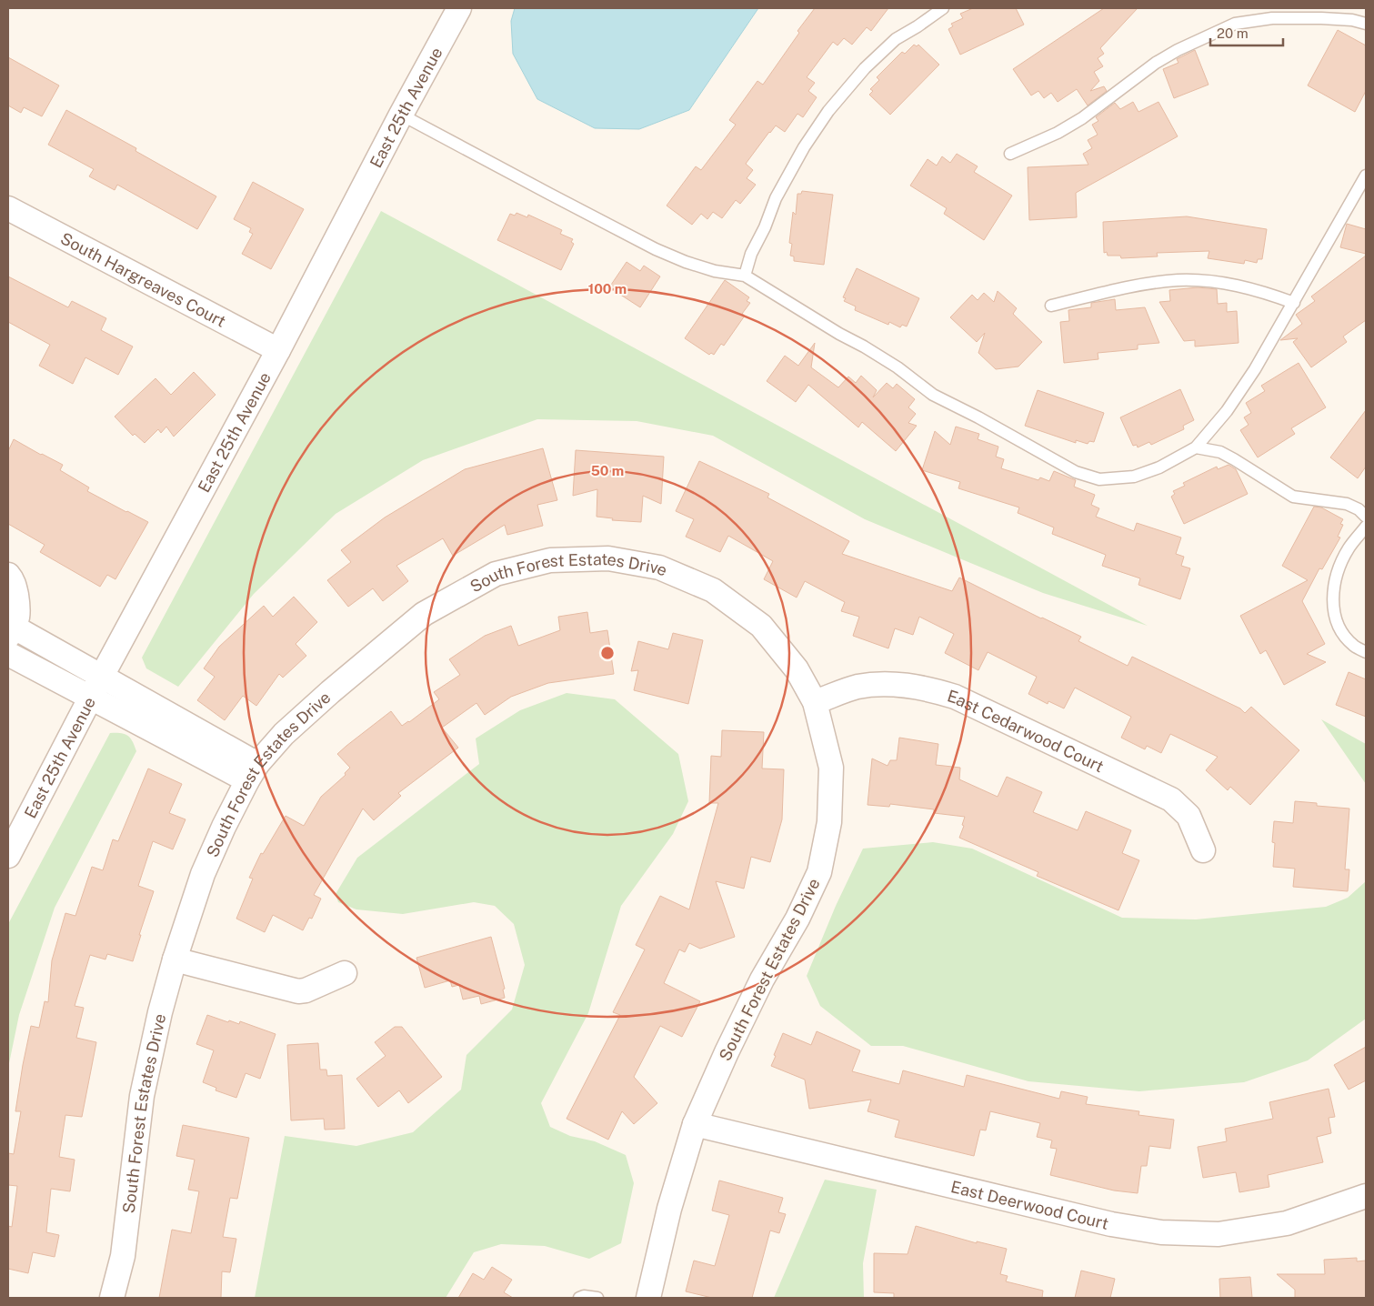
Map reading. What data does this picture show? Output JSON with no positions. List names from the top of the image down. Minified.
{"streets":{"street":["East 25th Avenue","South Hargreaves Court","South Forest Estates Drive","East Cedarwood Court","East Deerwood Court"]},"crossings":[["East 25th Avenue","South Hargreaves Court"],["South Forest Estates Drive","East Cedarwood Court"],["South Forest Estates Drive","East Deerwood Court"]],"scale_bar":"20 m","rings":["100 m","50 m"]}
